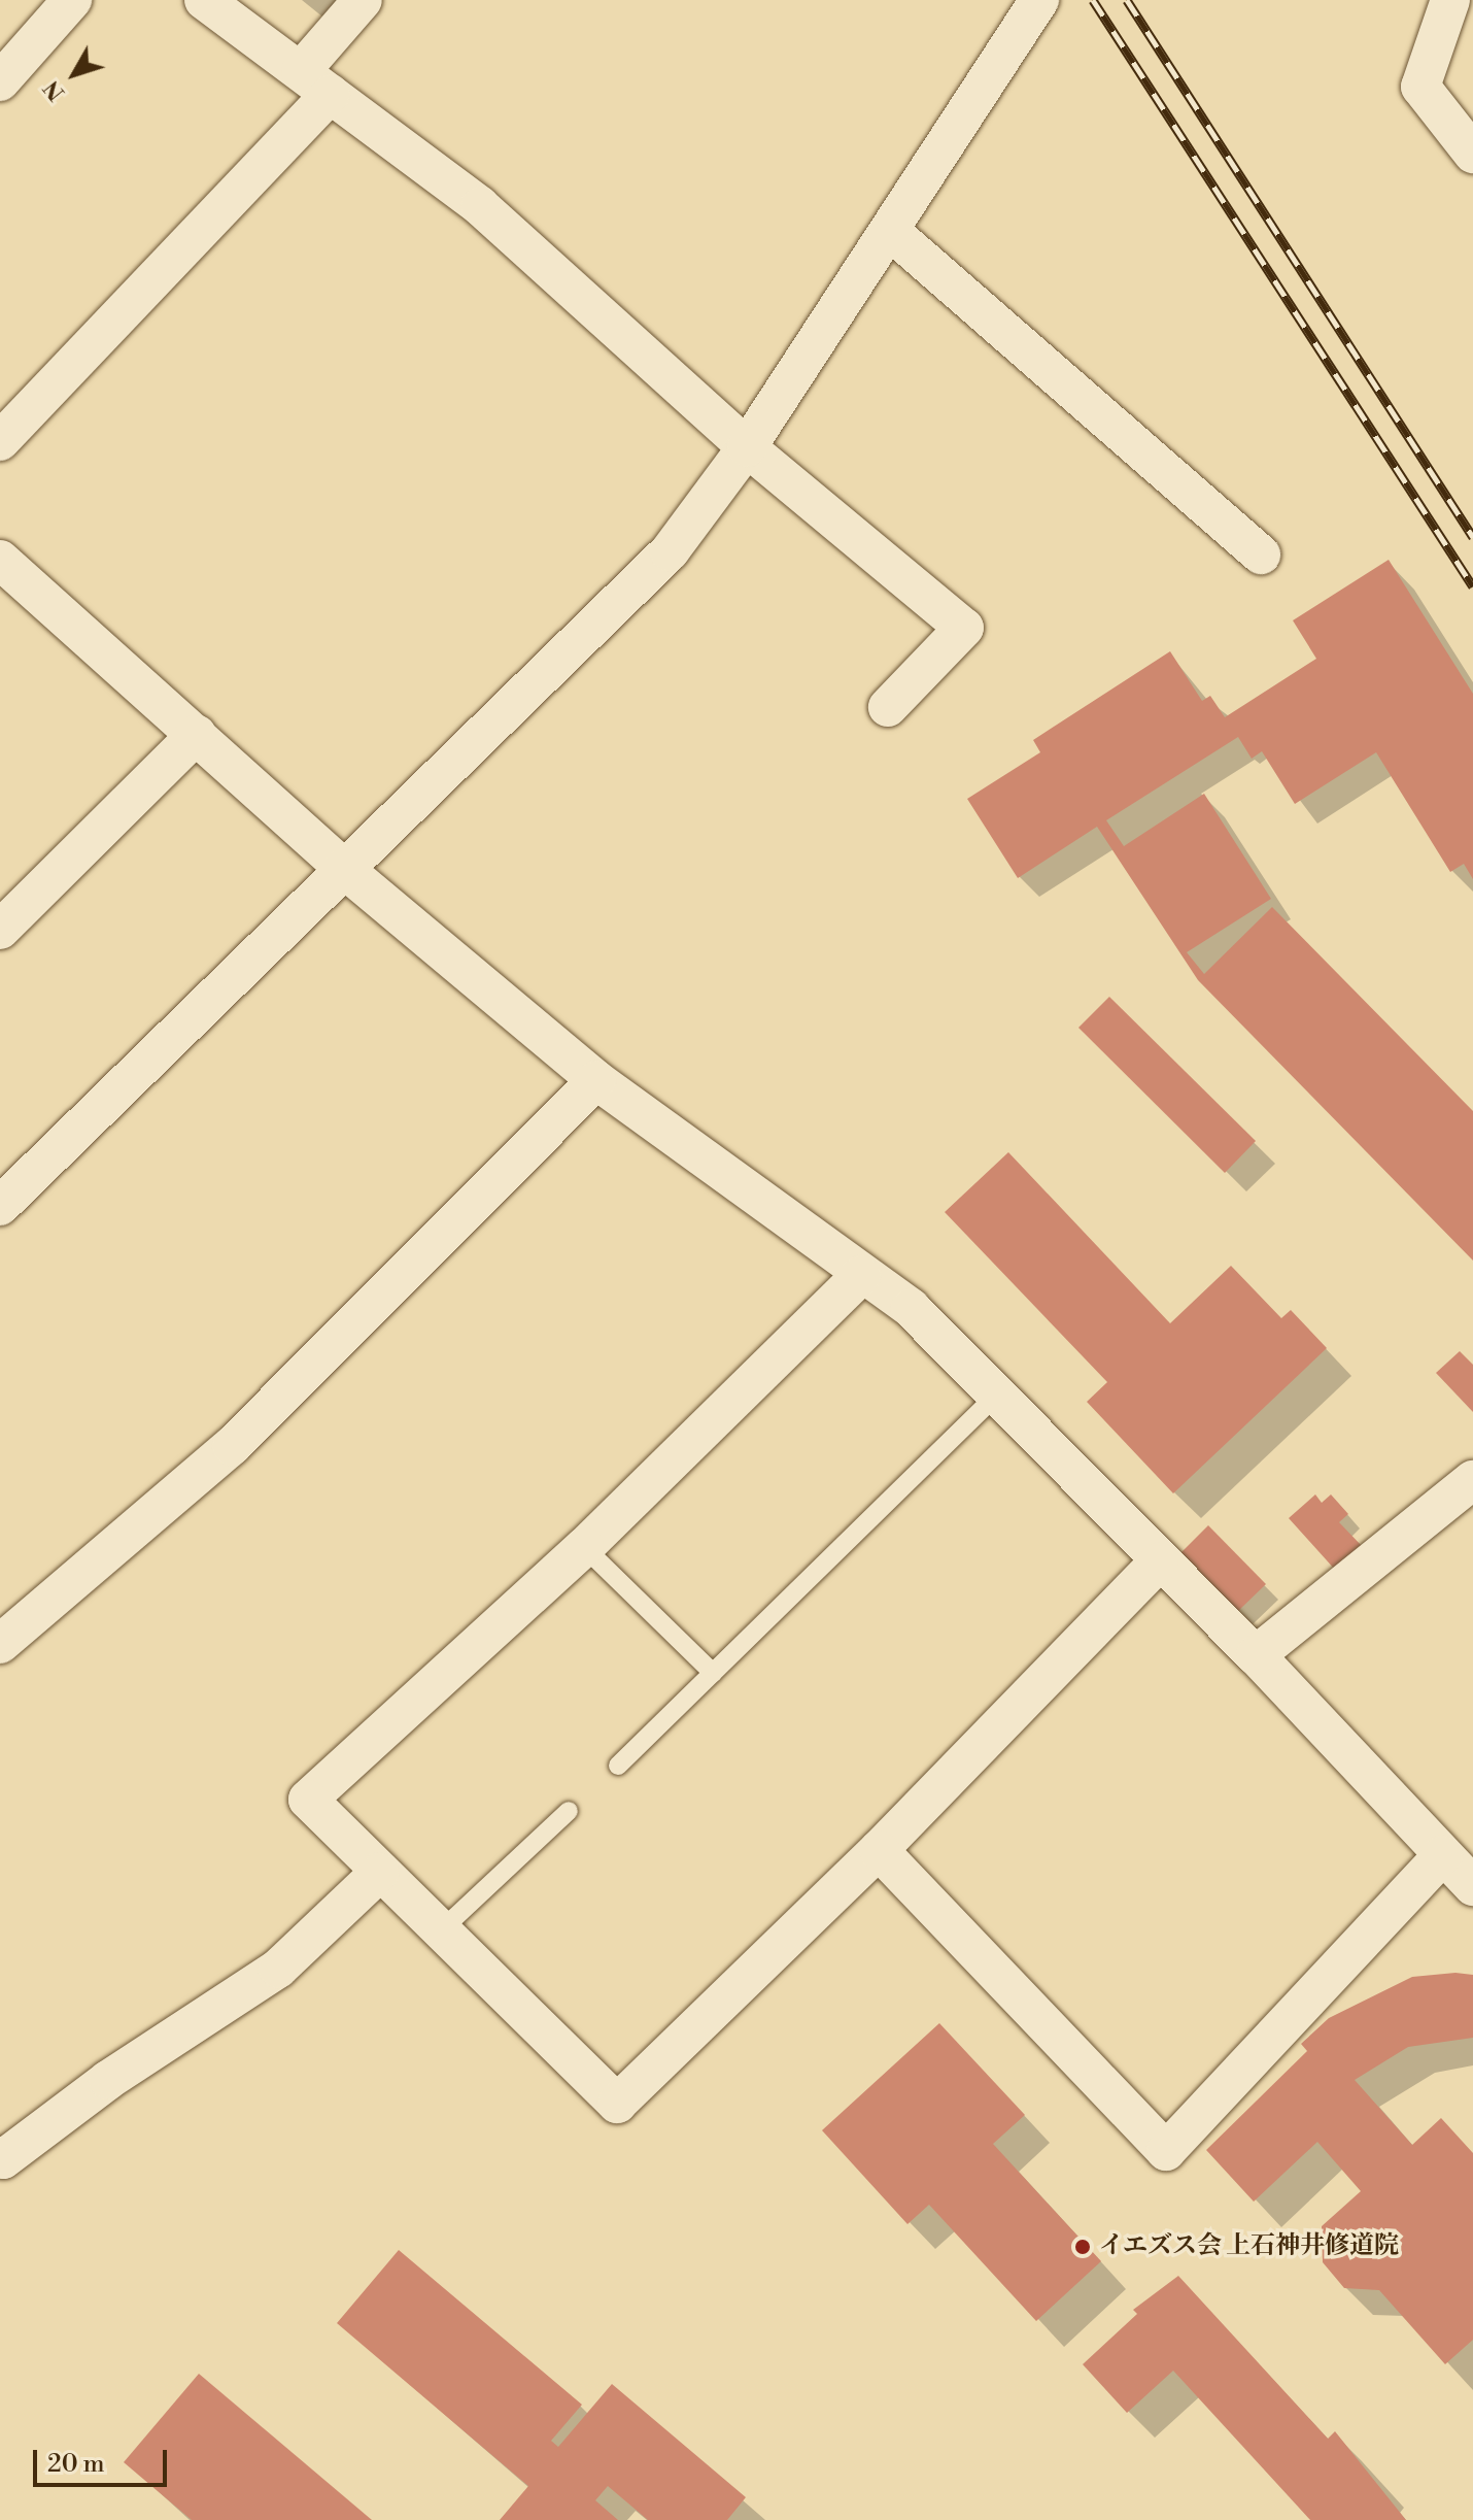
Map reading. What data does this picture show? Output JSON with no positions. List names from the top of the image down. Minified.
{"places":["イエズス会 上石神井修道院"],"scale_bar":"20 m","north":"bottom left"}
